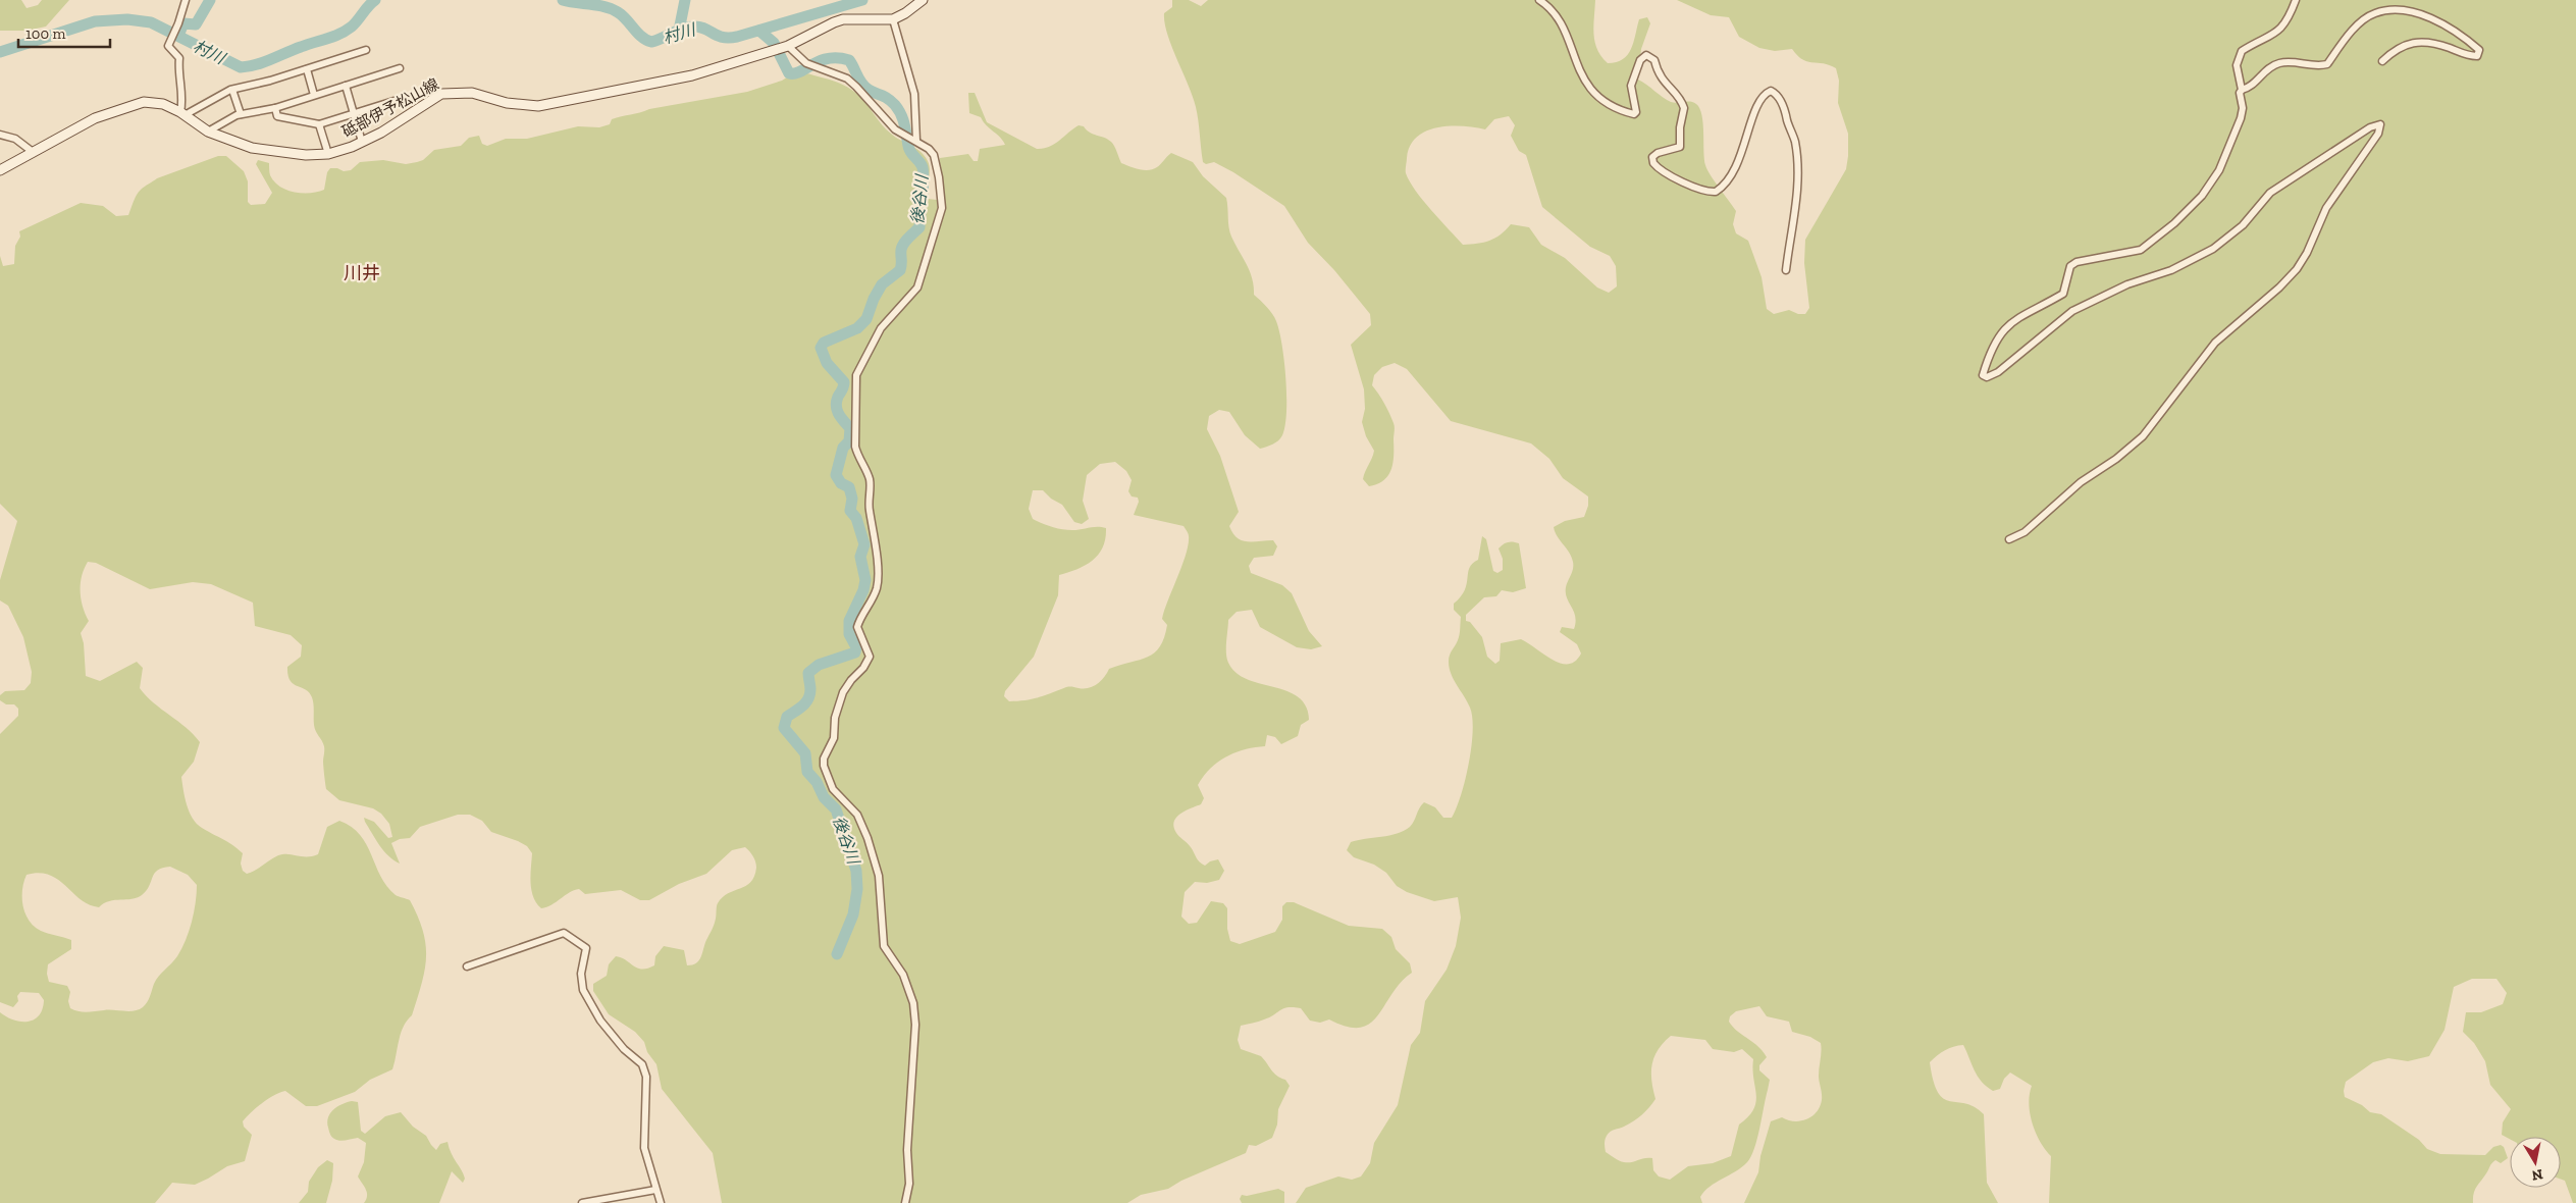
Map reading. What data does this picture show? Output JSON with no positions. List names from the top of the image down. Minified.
{"streets":{"main road":["砥部伊予松山線"]},"districts":["川井"],"water":["村川","後谷川"],"scale_bar":"100 m","north":"bottom"}
